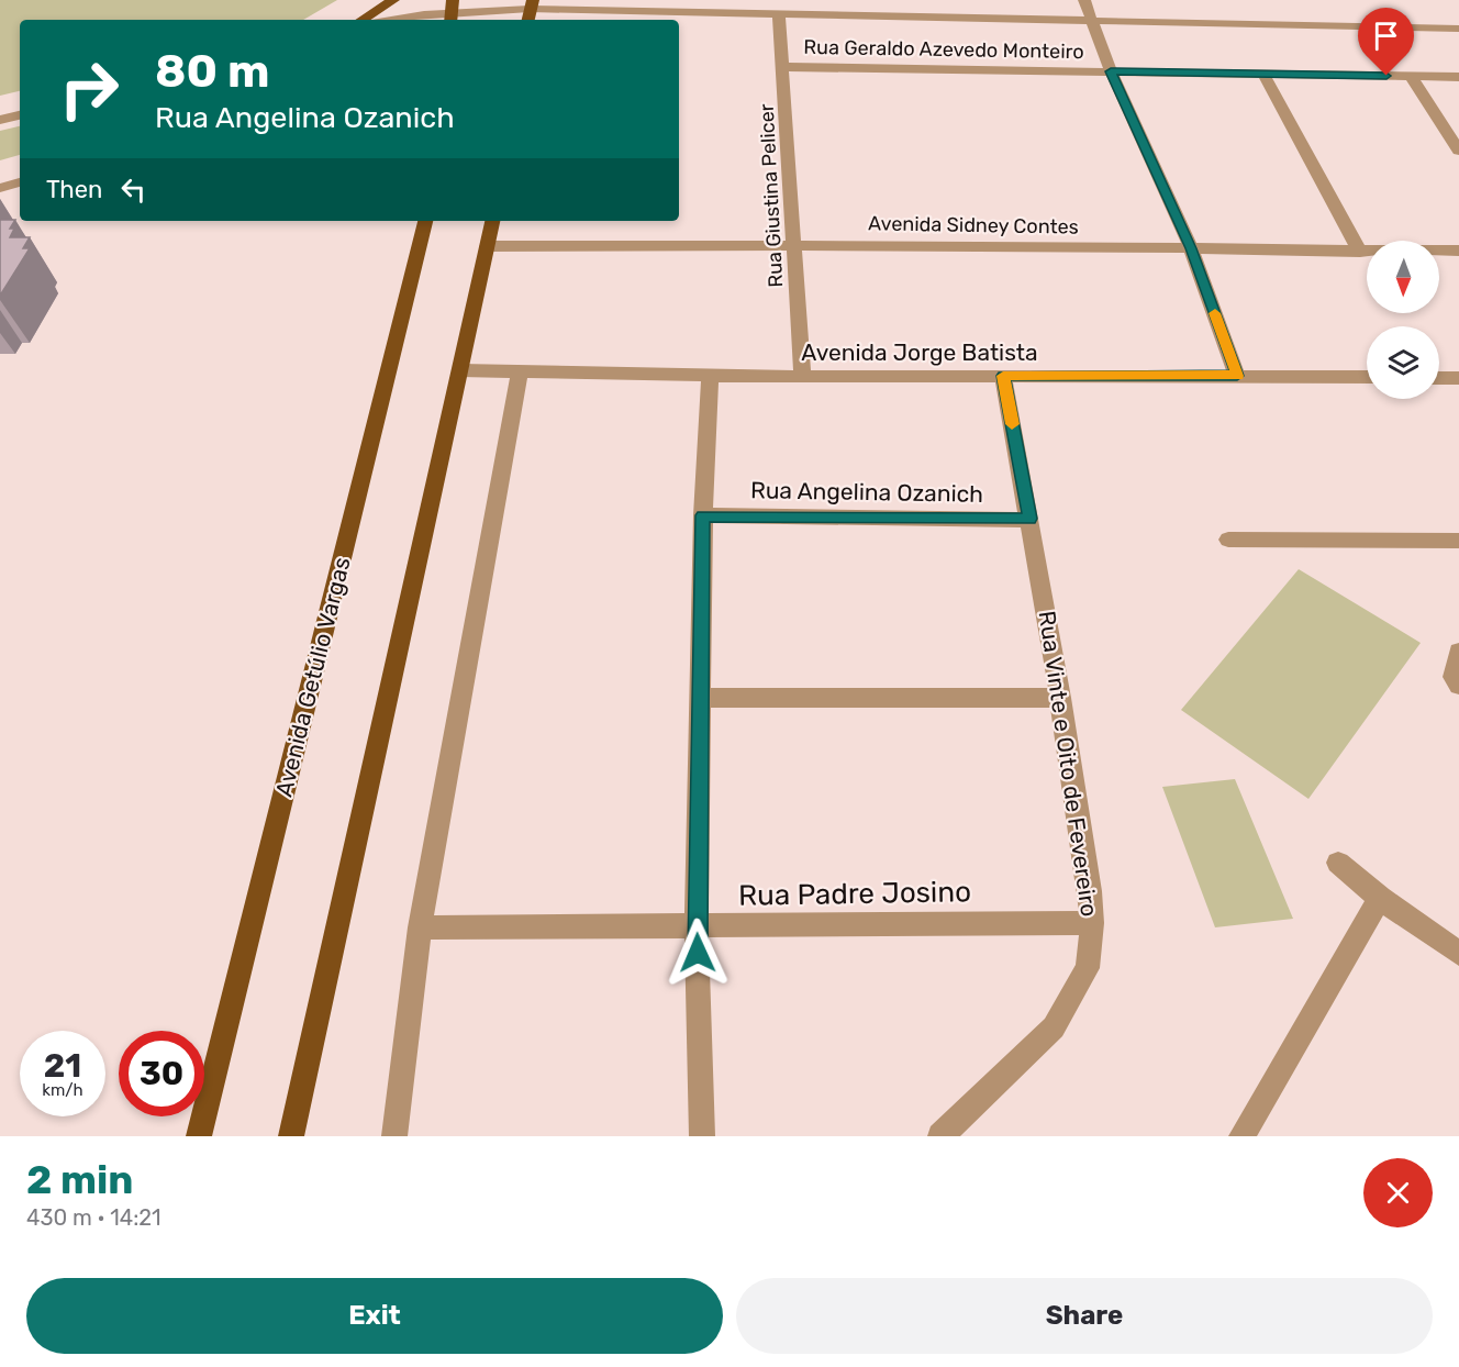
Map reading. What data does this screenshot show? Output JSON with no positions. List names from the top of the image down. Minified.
{"streets":{"main road":["Avenida Getúlio Vargas"],"street":["Rua Geraldo Azevedo Monteiro","Rua Giustina Pelicer","Avenida Sidney Contes","Avenida Jorge Batista","Rua Angelina Ozanich","Rua Vinte e Oito de Fevereiro","Rua Padre Josino"]},"crossings":[["Rua Geraldo Azevedo Monteiro","Rua Giustina Pelicer"],["Rua Giustina Pelicer","Avenida Sidney Contes"],["Rua Giustina Pelicer","Avenida Jorge Batista"],["Avenida Jorge Batista","Rua Vinte e Oito de Fevereiro"],["Rua Angelina Ozanich","Rua Vinte e Oito de Fevereiro"],["Rua Vinte e Oito de Fevereiro","Rua Padre Josino"]],"north":"bottom","page":{"turn":["80 m","Rua Angelina Ozanich"],"then":"Then","speed":"21 km/h","limit":"30","heading":["2 min","430 m · 14:21"],"buttons":["Exit","Share"]}}
